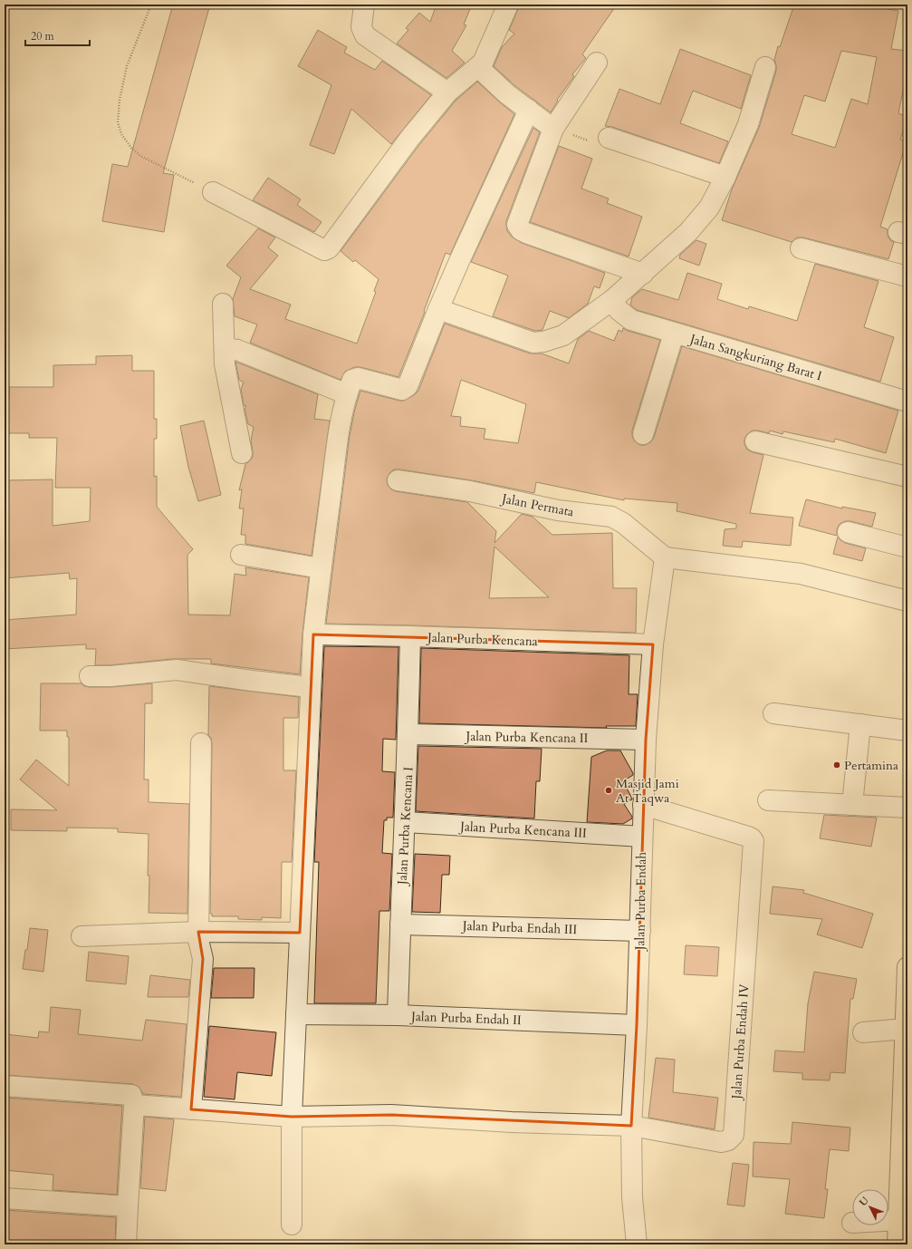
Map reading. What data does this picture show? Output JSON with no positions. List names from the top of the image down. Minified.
{"streets":{"street":["Jalan Sangkuriang Barat I","Jalan Permata","Jalan Purba Kencana","Jalan Purba Kencana II","Jalan Purba Kencana I","Jalan Purba Kencana III","Jalan Purba Endah","Jalan Purba Endah III","Jalan Purba Endah II","Jalan Purba Endah IV"]},"crossings":[["Jalan Permata","Jalan Purba Endah"],["Jalan Purba Kencana","Jalan Purba Kencana I"],["Jalan Purba Kencana","Jalan Purba Endah"],["Jalan Purba Kencana II","Jalan Purba Kencana I"],["Jalan Purba Kencana II","Jalan Purba Endah"],["Jalan Purba Kencana I","Jalan Purba Kencana III"],["Jalan Purba Kencana I","Jalan Purba Endah III"],["Jalan Purba Kencana I","Jalan Purba Endah II"],["Jalan Purba Kencana III","Jalan Purba Endah"],["Jalan Purba Endah","Jalan Purba Endah III"],["Jalan Purba Endah","Jalan Purba Endah II"],["Jalan Purba Endah","Jalan Purba Endah IV"]],"places":["Pertamina","Masjid Jami At Taqwa"],"scale_bar":"20 m","north":"top left"}
